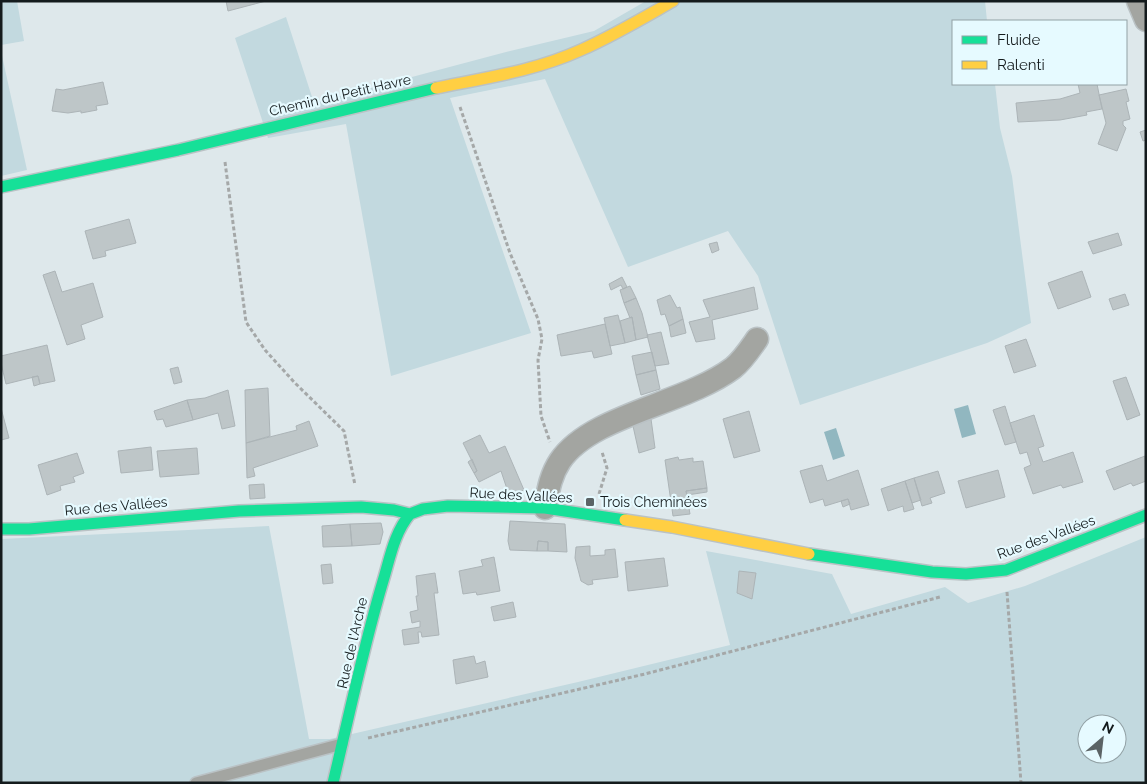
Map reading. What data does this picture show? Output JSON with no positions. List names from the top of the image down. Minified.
{"streets":{"street":["Chemin du Petit Havre","Rue des Vallées","Rue de l'Arche"]},"crossings":[["Rue des Vallées","Rue de l'Arche"]],"places":{"transit":["Trois Cheminées"]},"legend":["Fluide","Ralenti"],"north":"top right"}
